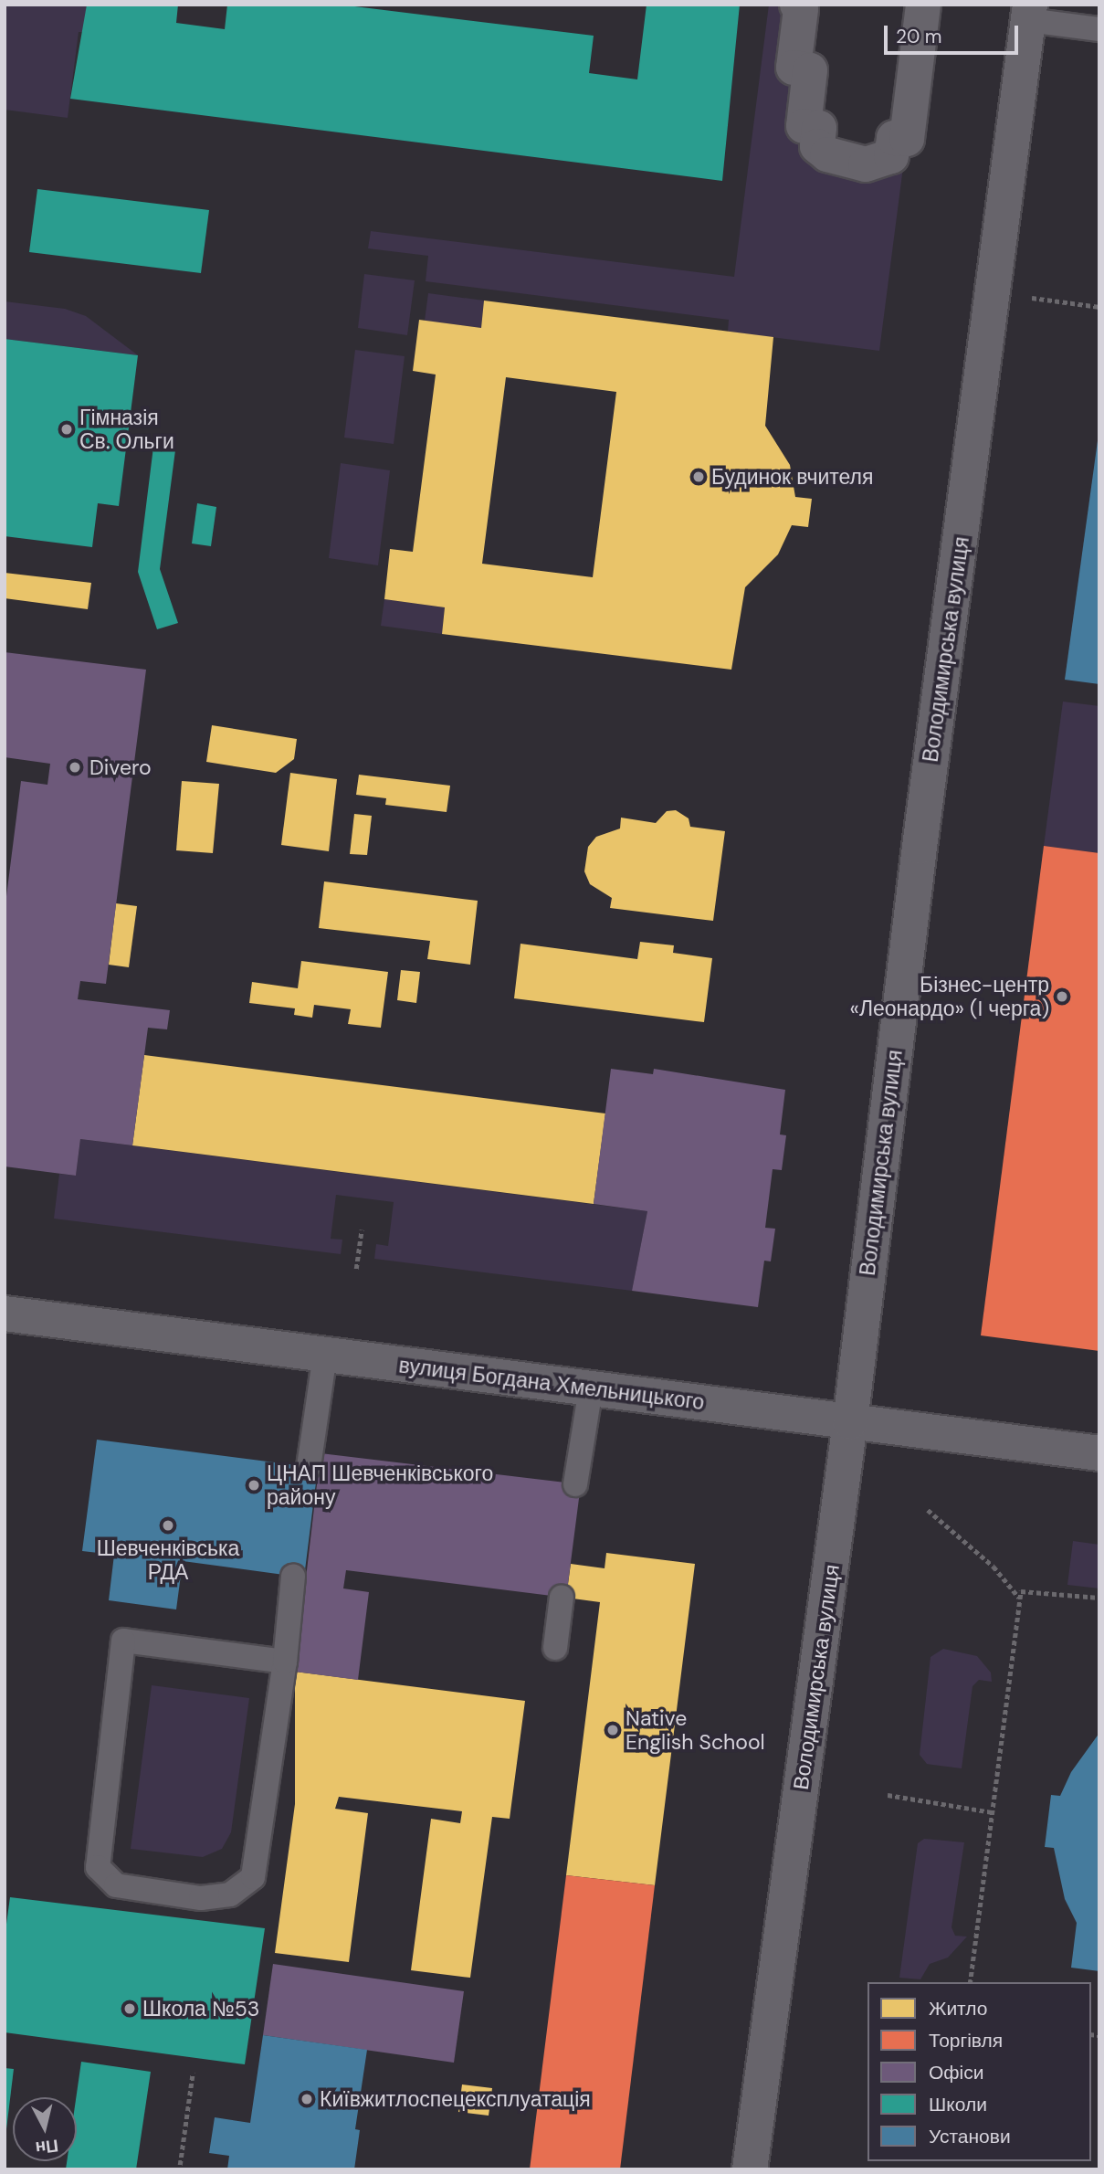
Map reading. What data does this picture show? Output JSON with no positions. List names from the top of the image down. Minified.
{"streets":{"main road":["Володимирська вулиця","вулиця Богдана Хмельницького"]},"crossings":[["Володимирська вулиця","вулиця Богдана Хмельницького"]],"places":["Гімназія Св. Ольги","Будинок вчителя","Divero","Бізнес-центр «Леонардо» (I черга)","ЦНАП Шевченківського району","Шевченківська РДА","Native English School","Школа №53","Київжитлоспецексплуатація"],"legend":["Житло","Торгівля","Офіси","Школи","Установи"],"scale_bar":"20 m","north":"bottom"}
